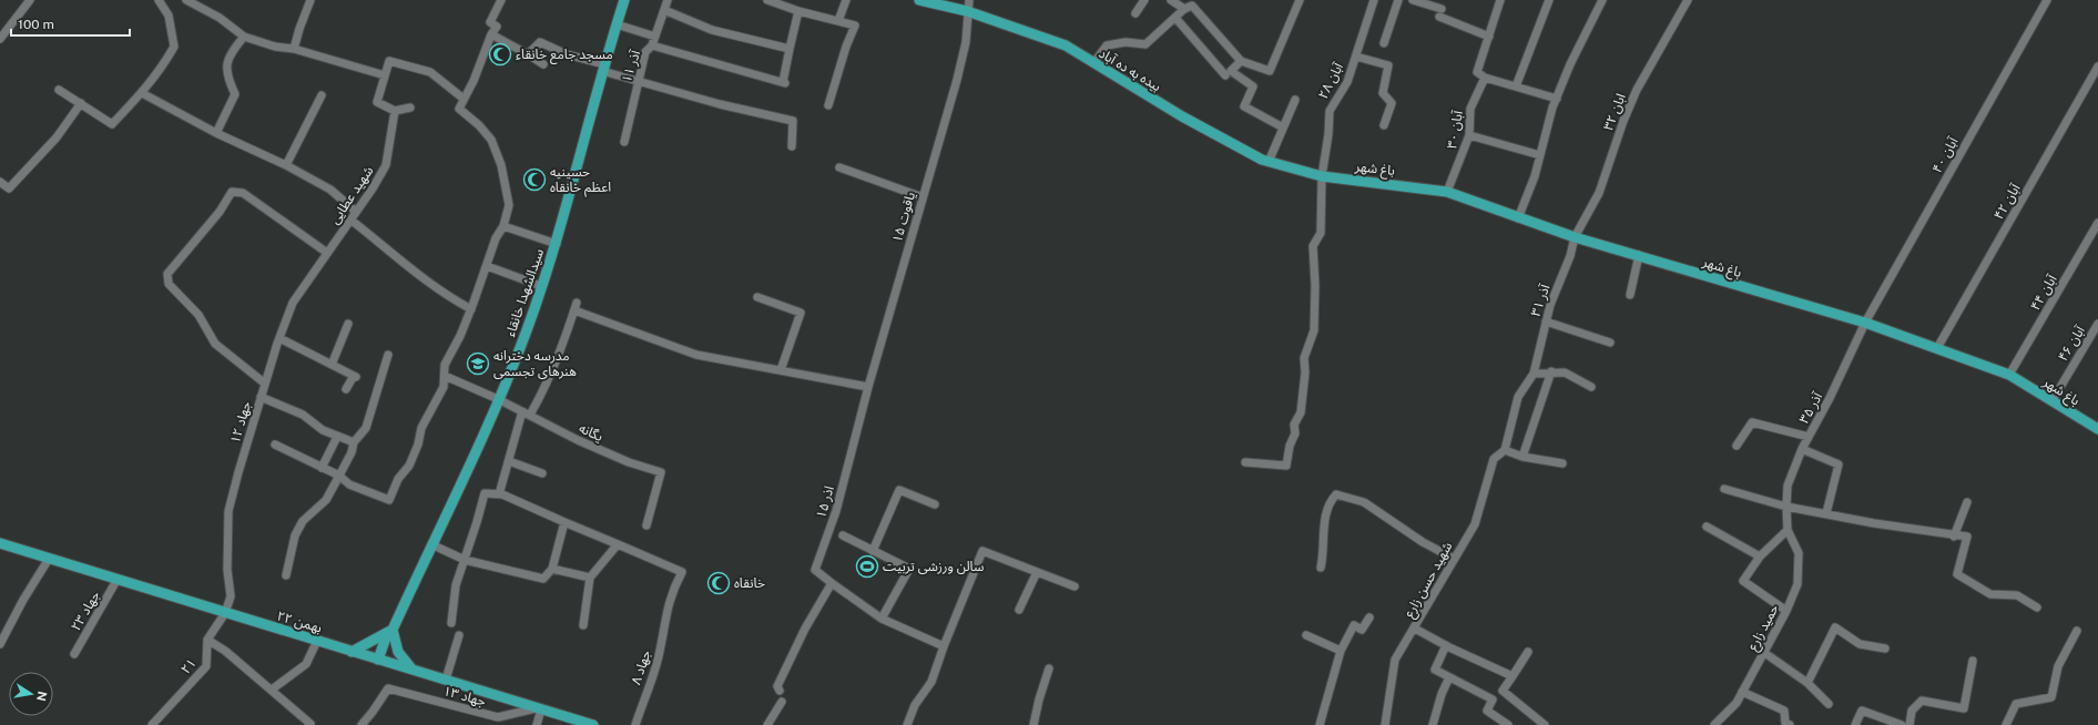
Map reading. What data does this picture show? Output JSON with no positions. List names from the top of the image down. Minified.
{"streets":{"main road":["بیده به ده آباد","باغ شهر","سیدالشهدا خانقاء","۲۲ بهمن"],"street":["آذر ۱۱","آبان ۲۸","ابان ۳۲","آبان ۳۰","آبان ۴۰","شهید عطایی","آبان ۴۲","یاقوت ۱۵","آبان ۴۴","آذر ۳۱","آبان ۴۶","آذر ۳۵","جهاد ۱۲","یگانه","اذر ۱۵","شهید حسن زارع","جهاد ۲۳","حمید زارع","۲۱","جهاد ۸","جهاد ۱۳"]},"crossings":[["بیده به ده آباد","آبان ۲۸"],["بیده به ده آباد","باغ شهر"],["بیده به ده آباد","یاقوت ۱۵"],["آبان ۲۸","باغ شهر"],["ابان ۳۲","باغ شهر"],["ابان ۳۲","آذر ۳۱"],["آبان ۳۰","باغ شهر"],["آبان ۴۰","باغ شهر"],["آبان ۴۰","آذر ۳۵"],["باغ شهر","آبان ۴۲"],["باغ شهر","آبان ۴۴"],["باغ شهر","آذر ۳۱"],["باغ شهر","آبان ۴۶"],["باغ شهر","آذر ۳۵"],["شهید عطایی","جهاد ۱۲"],["یاقوت ۱۵","اذر ۱۵"],["سیدالشهدا خانقاء","یگانه"],["سیدالشهدا خانقاء","۲۲ بهمن"],["آذر ۳۵","حمید زارع"],["جهاد ۱۲","۲۲ بهمن"],["جهاد ۲۳","۲۲ بهمن"],["۲۲ بهمن","جهاد ۱۳"]],"places":{"mosque":["مسجد جامع خانقاء","حسینیه اعظم خانقاه","خانقاه"],"school or university":["مدرسه دخترانه هنرهای تجسمی"],"sports":["سالن ورزشی تربیت"]},"scale_bar":"100 m","north":"right"}
